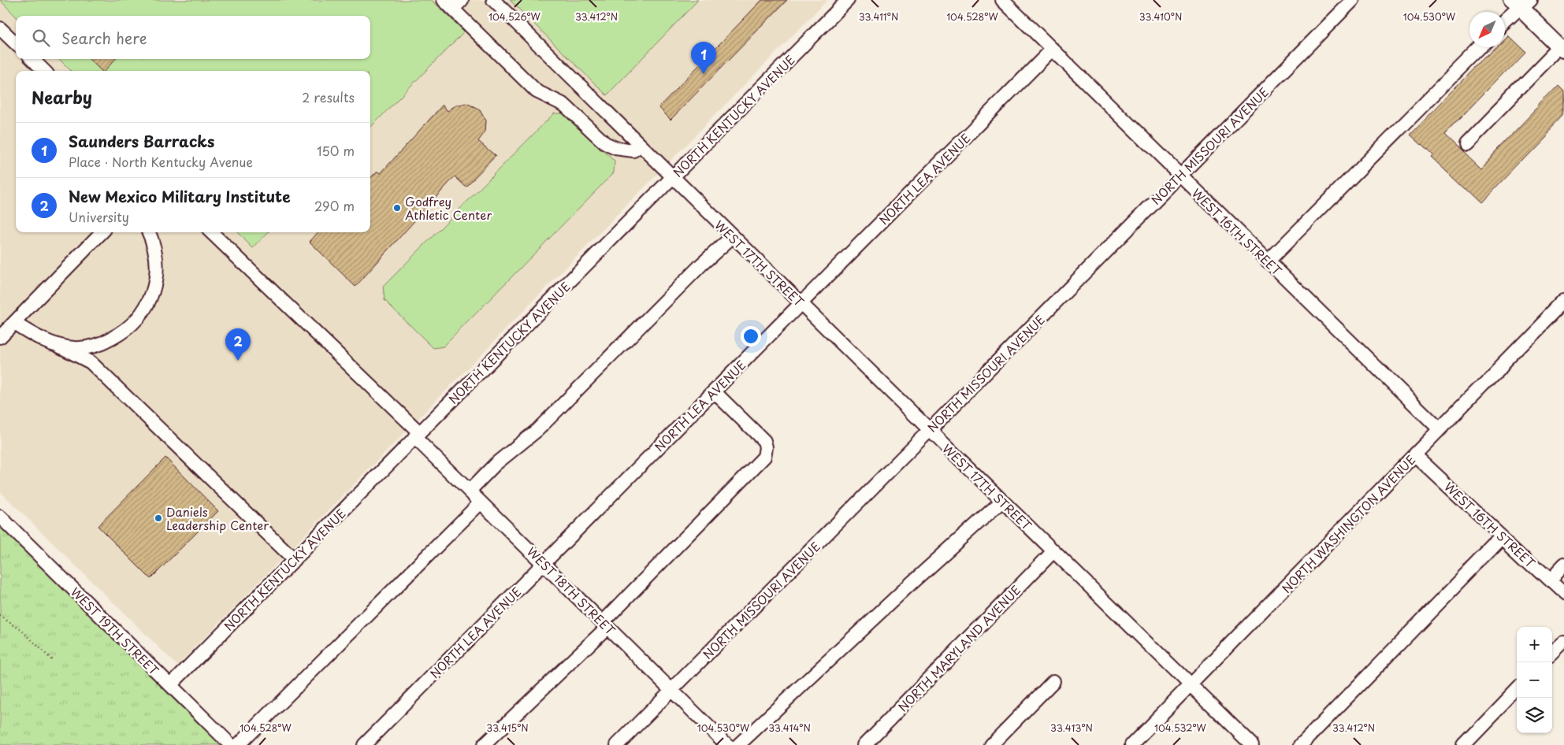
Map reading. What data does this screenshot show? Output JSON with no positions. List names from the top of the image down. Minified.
{"streets":{"street":["NORTH KENTUCKY AVENUE","NORTH MISSOURI AVENUE","NORTH LEA AVENUE","WEST 16TH STREET","WEST 17TH STREET","NORTH WASHINGTON AVENUE","WEST 18TH STREET","WEST 19TH STREET","NORTH MARYLAND AVENUE"]},"crossings":[["NORTH KENTUCKY AVENUE","WEST 17TH STREET"],["NORTH KENTUCKY AVENUE","WEST 18TH STREET"],["NORTH KENTUCKY AVENUE","WEST 19TH STREET"],["NORTH MISSOURI AVENUE","WEST 16TH STREET"],["NORTH MISSOURI AVENUE","WEST 17TH STREET"],["NORTH MISSOURI AVENUE","WEST 18TH STREET"],["NORTH LEA AVENUE","WEST 16TH STREET"],["NORTH LEA AVENUE","WEST 17TH STREET"],["NORTH LEA AVENUE","WEST 18TH STREET"],["WEST 16TH STREET","NORTH WASHINGTON AVENUE"],["WEST 17TH STREET","NORTH WASHINGTON AVENUE"],["WEST 17TH STREET","NORTH MARYLAND AVENUE"]],"places":["Godfrey Athletic Center","Daniels Leadership Center"],"north":"bottom left","page":{"search":"Search here","pins":["1","2"],"heading":["Nearby","2 results"],"list":[{"mark":"1","name":"Saunders Barracks","note":"Place · North Kentucky Avenue","value":"150 m"},{"mark":"2","name":"New Mexico Military Institute","note":"University","value":"290 m"}],"map_buttons":["+","−"]},"coordinates":["33.412°N","33.411°N","33.410°N","104.526°W","104.528°W","104.530°W","104.532°W","33.415°N","33.414°N","33.413°N"]}
